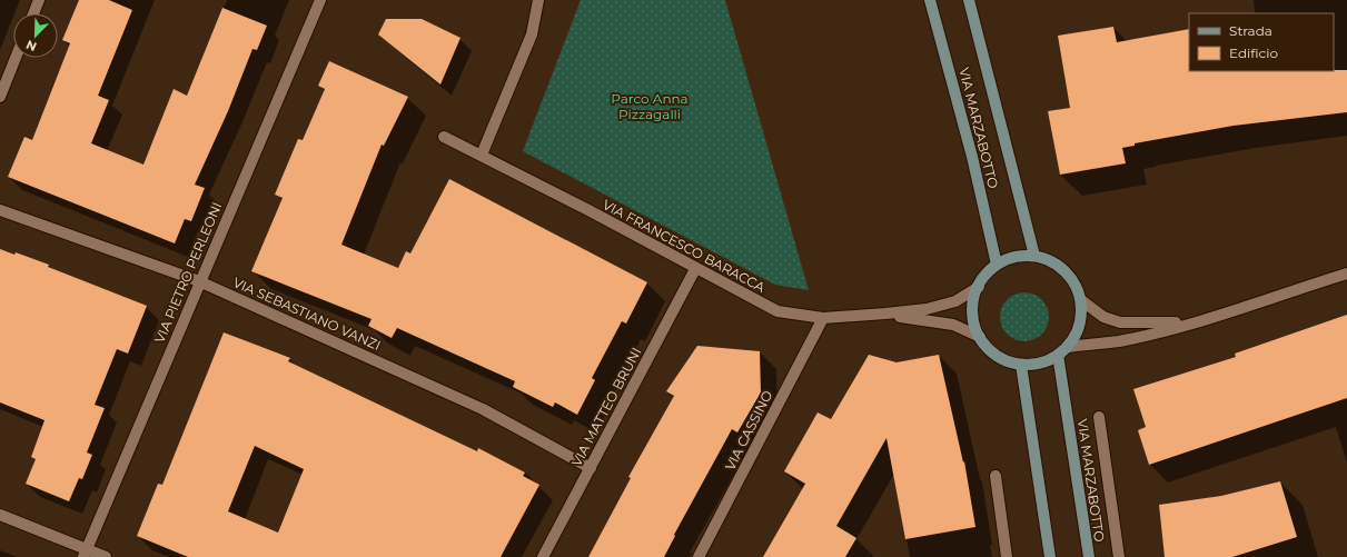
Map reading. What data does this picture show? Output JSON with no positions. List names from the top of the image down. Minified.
{"streets":{"main road":["VIA MARZABOTTO"],"street":["VIA FRANCESCO BARACCA","VIA PIETRO PERLEONI","VIA SEBASTIANO VANZI","VIA MATTEO BRUNI","VIA CASSINO"]},"crossings":[["VIA MARZABOTTO","VIA FRANCESCO BARACCA"],["VIA FRANCESCO BARACCA","VIA MATTEO BRUNI"],["VIA FRANCESCO BARACCA","VIA CASSINO"],["VIA PIETRO PERLEONI","VIA SEBASTIANO VANZI"],["VIA SEBASTIANO VANZI","VIA MATTEO BRUNI"]],"parks":["Parco Anna Pizzagalli"],"legend":["Strada","Edificio"],"north":"bottom left"}
